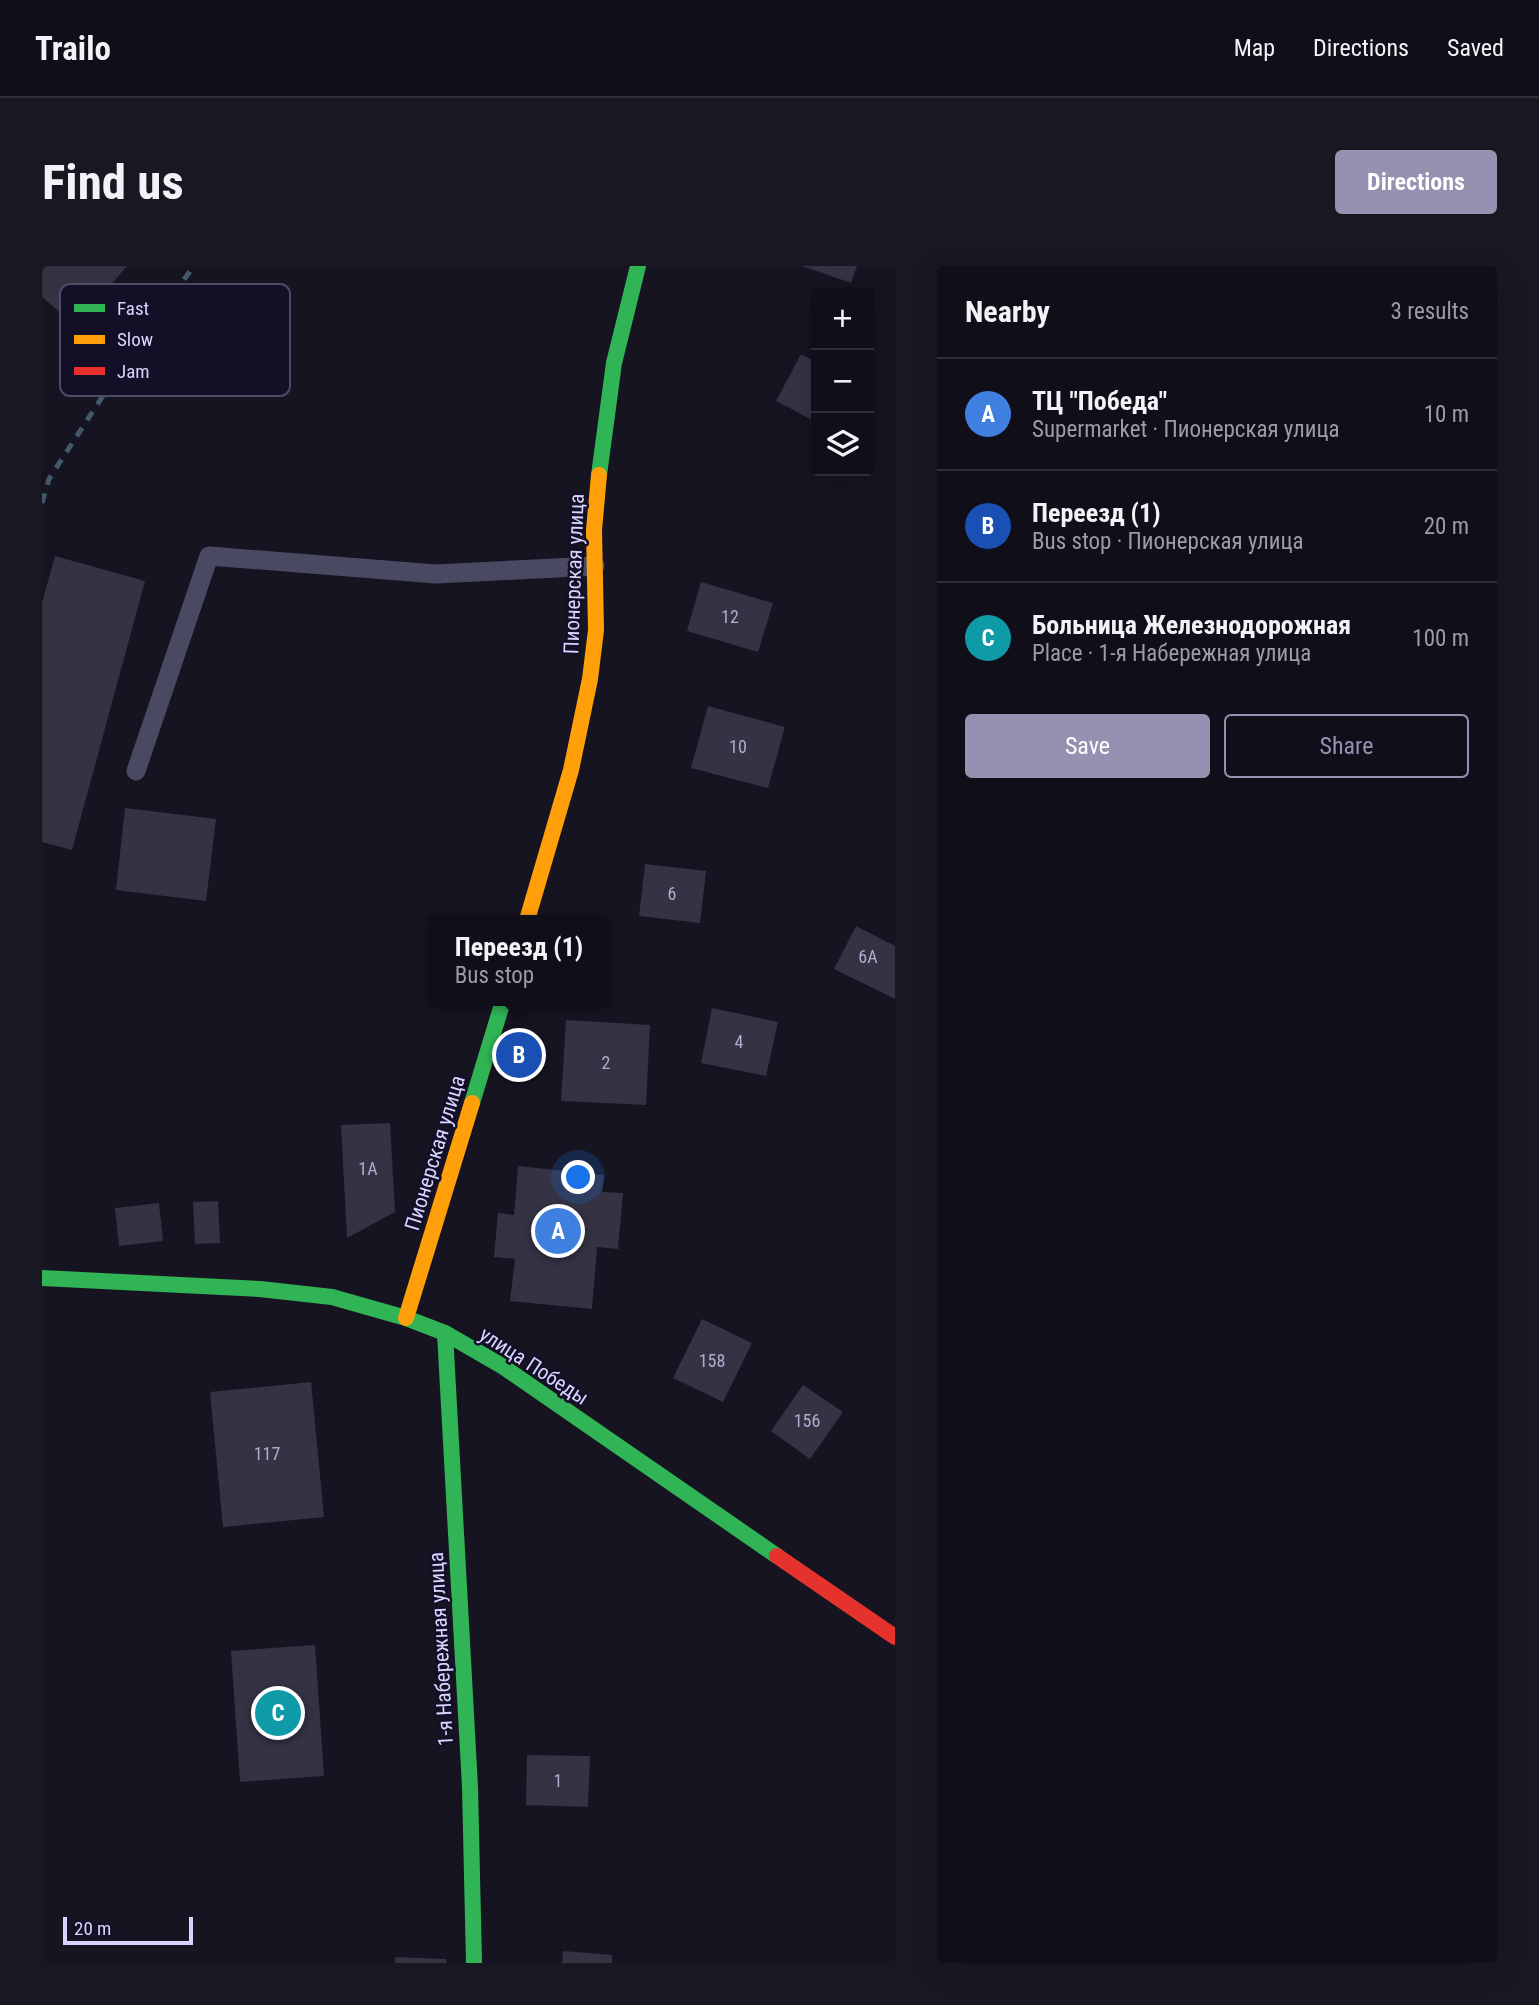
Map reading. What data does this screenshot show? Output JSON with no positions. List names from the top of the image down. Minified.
{"streets":{"street":["Пионерская улица","улица Победы","1-я Набережная улица"]},"crossings":[["Пионерская улица","улица Победы"],["улица Победы","1-я Набережная улица"]],"house_numbers":["12","10","6","6А","4","2","1А","158","156","117","1"],"legend":["Fast","Slow","Jam"],"scale_bar":"20 m","page":{"header":"Trailo","nav":["Map","Directions","Saved"],"buttons":["Directions",["Save","Share"]],"title":"Find us","heading":["Nearby","3 results"],"map_buttons":["+","−"],"list":[{"mark":"A","name":"ТЦ \"Победа\"","note":"Supermarket · Пионерская улица","value":"10 m"},{"mark":"B","name":"Переезд (1)","note":"Bus stop · Пионерская улица","value":"20 m"},{"mark":"C","name":"Больница Железнодорожная","note":"Place · 1-я Набережная улица","value":"100 m"}],"popup":["Переезд (1)","Bus stop"],"pins":["B","A","C"],"scale":"20 m"}}
